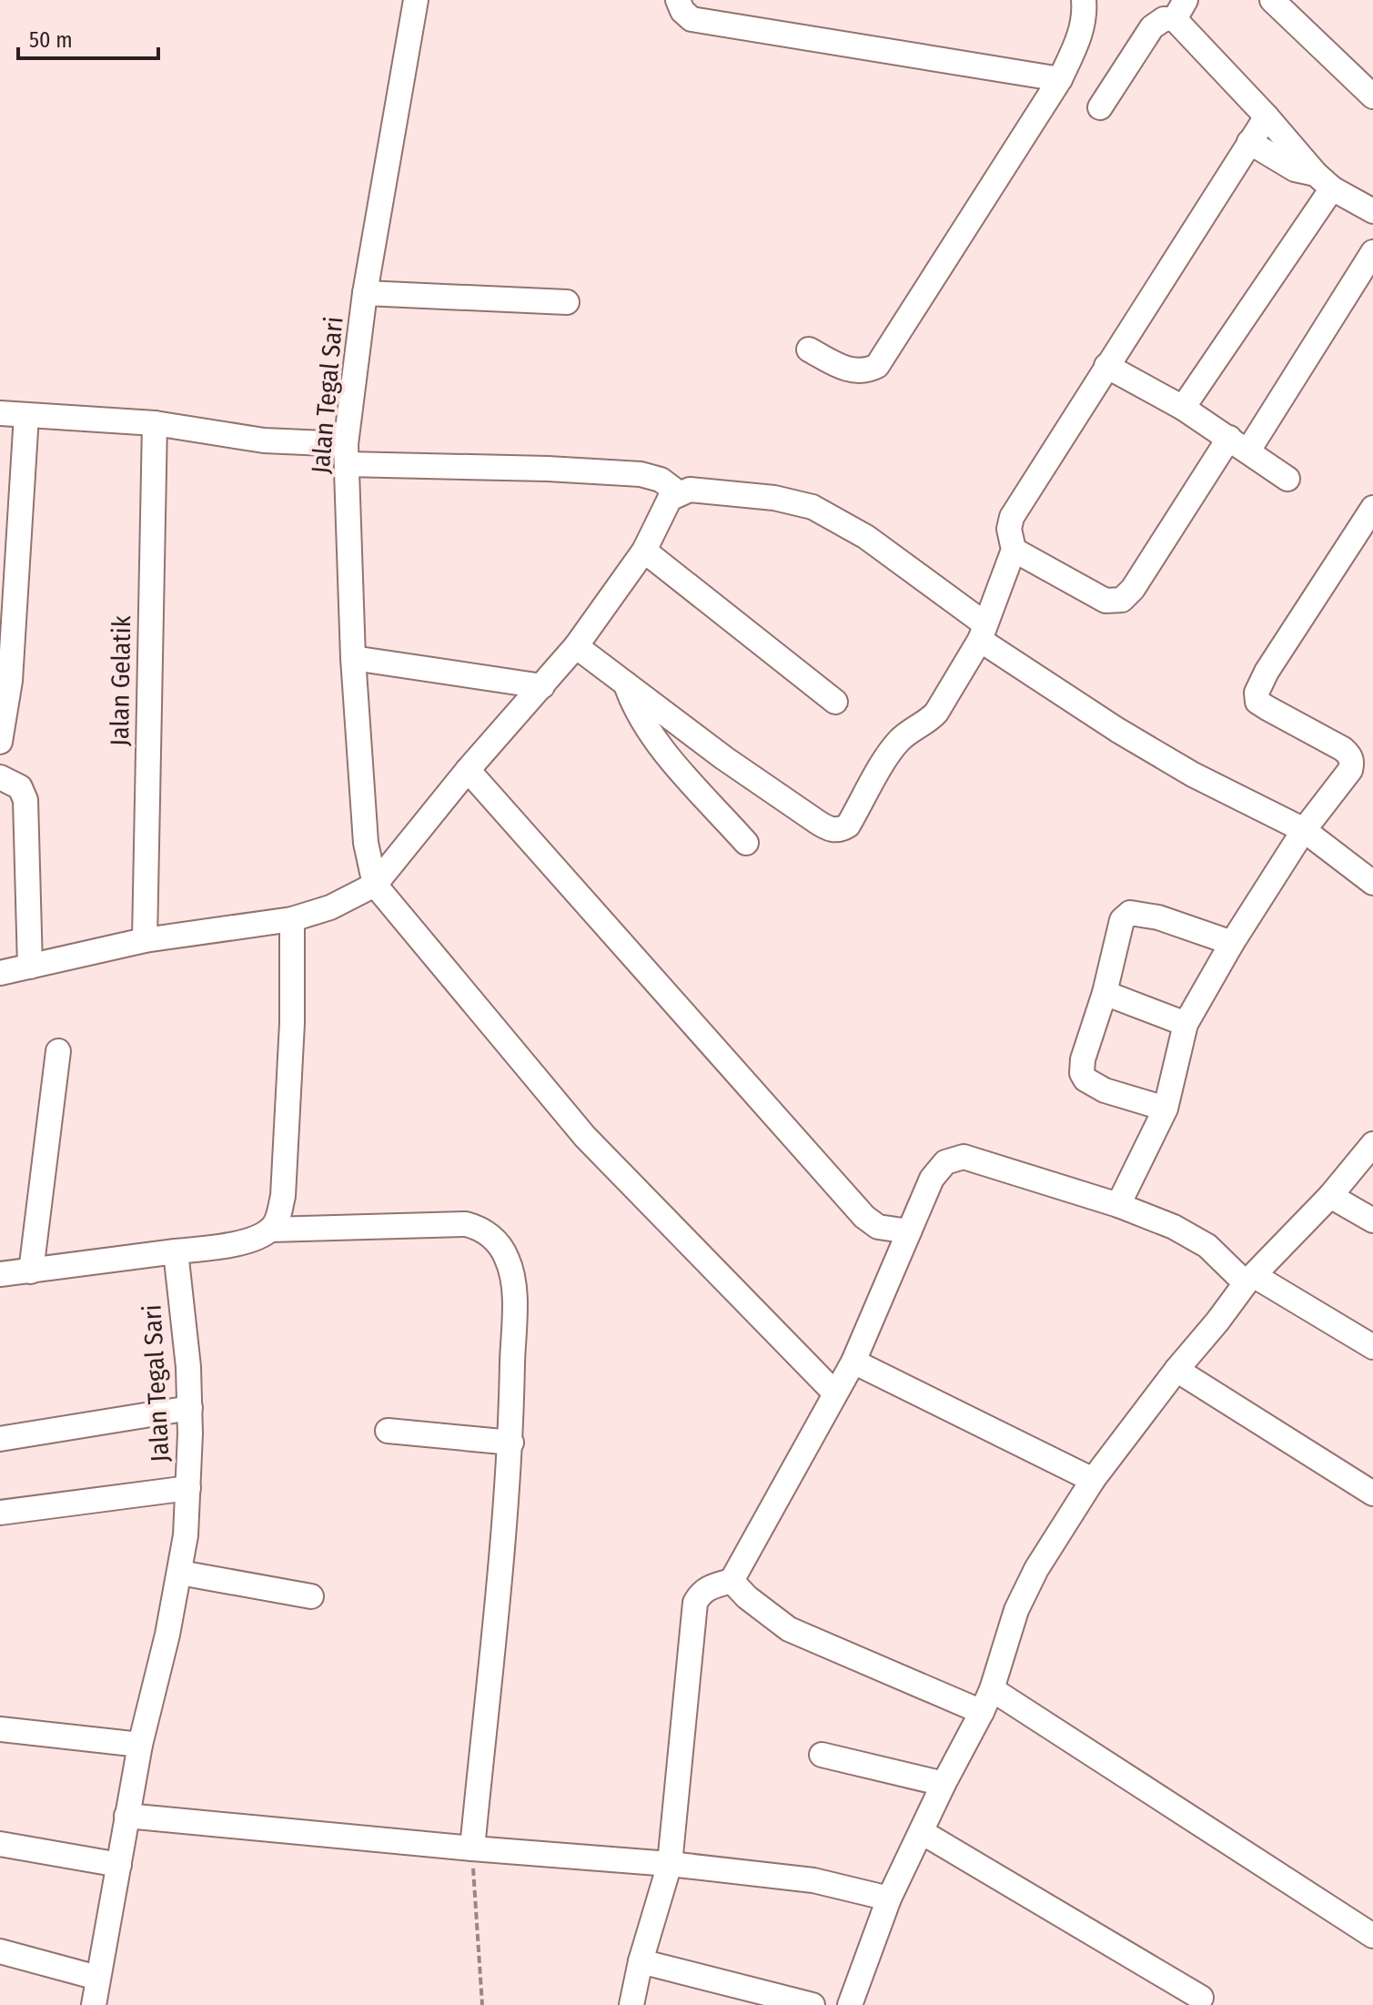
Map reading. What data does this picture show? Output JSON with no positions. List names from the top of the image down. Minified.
{"streets":{"street":["Jalan Tegal Sari","Jalan Gelatik"]},"scale_bar":"50 m"}
